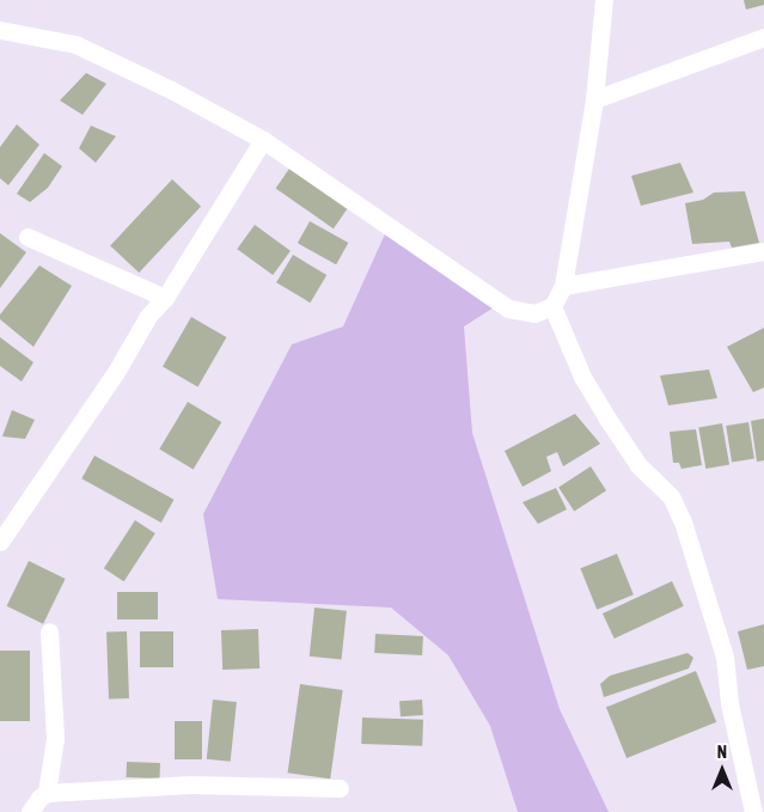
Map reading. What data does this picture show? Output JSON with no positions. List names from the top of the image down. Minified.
{"north":"top"}
